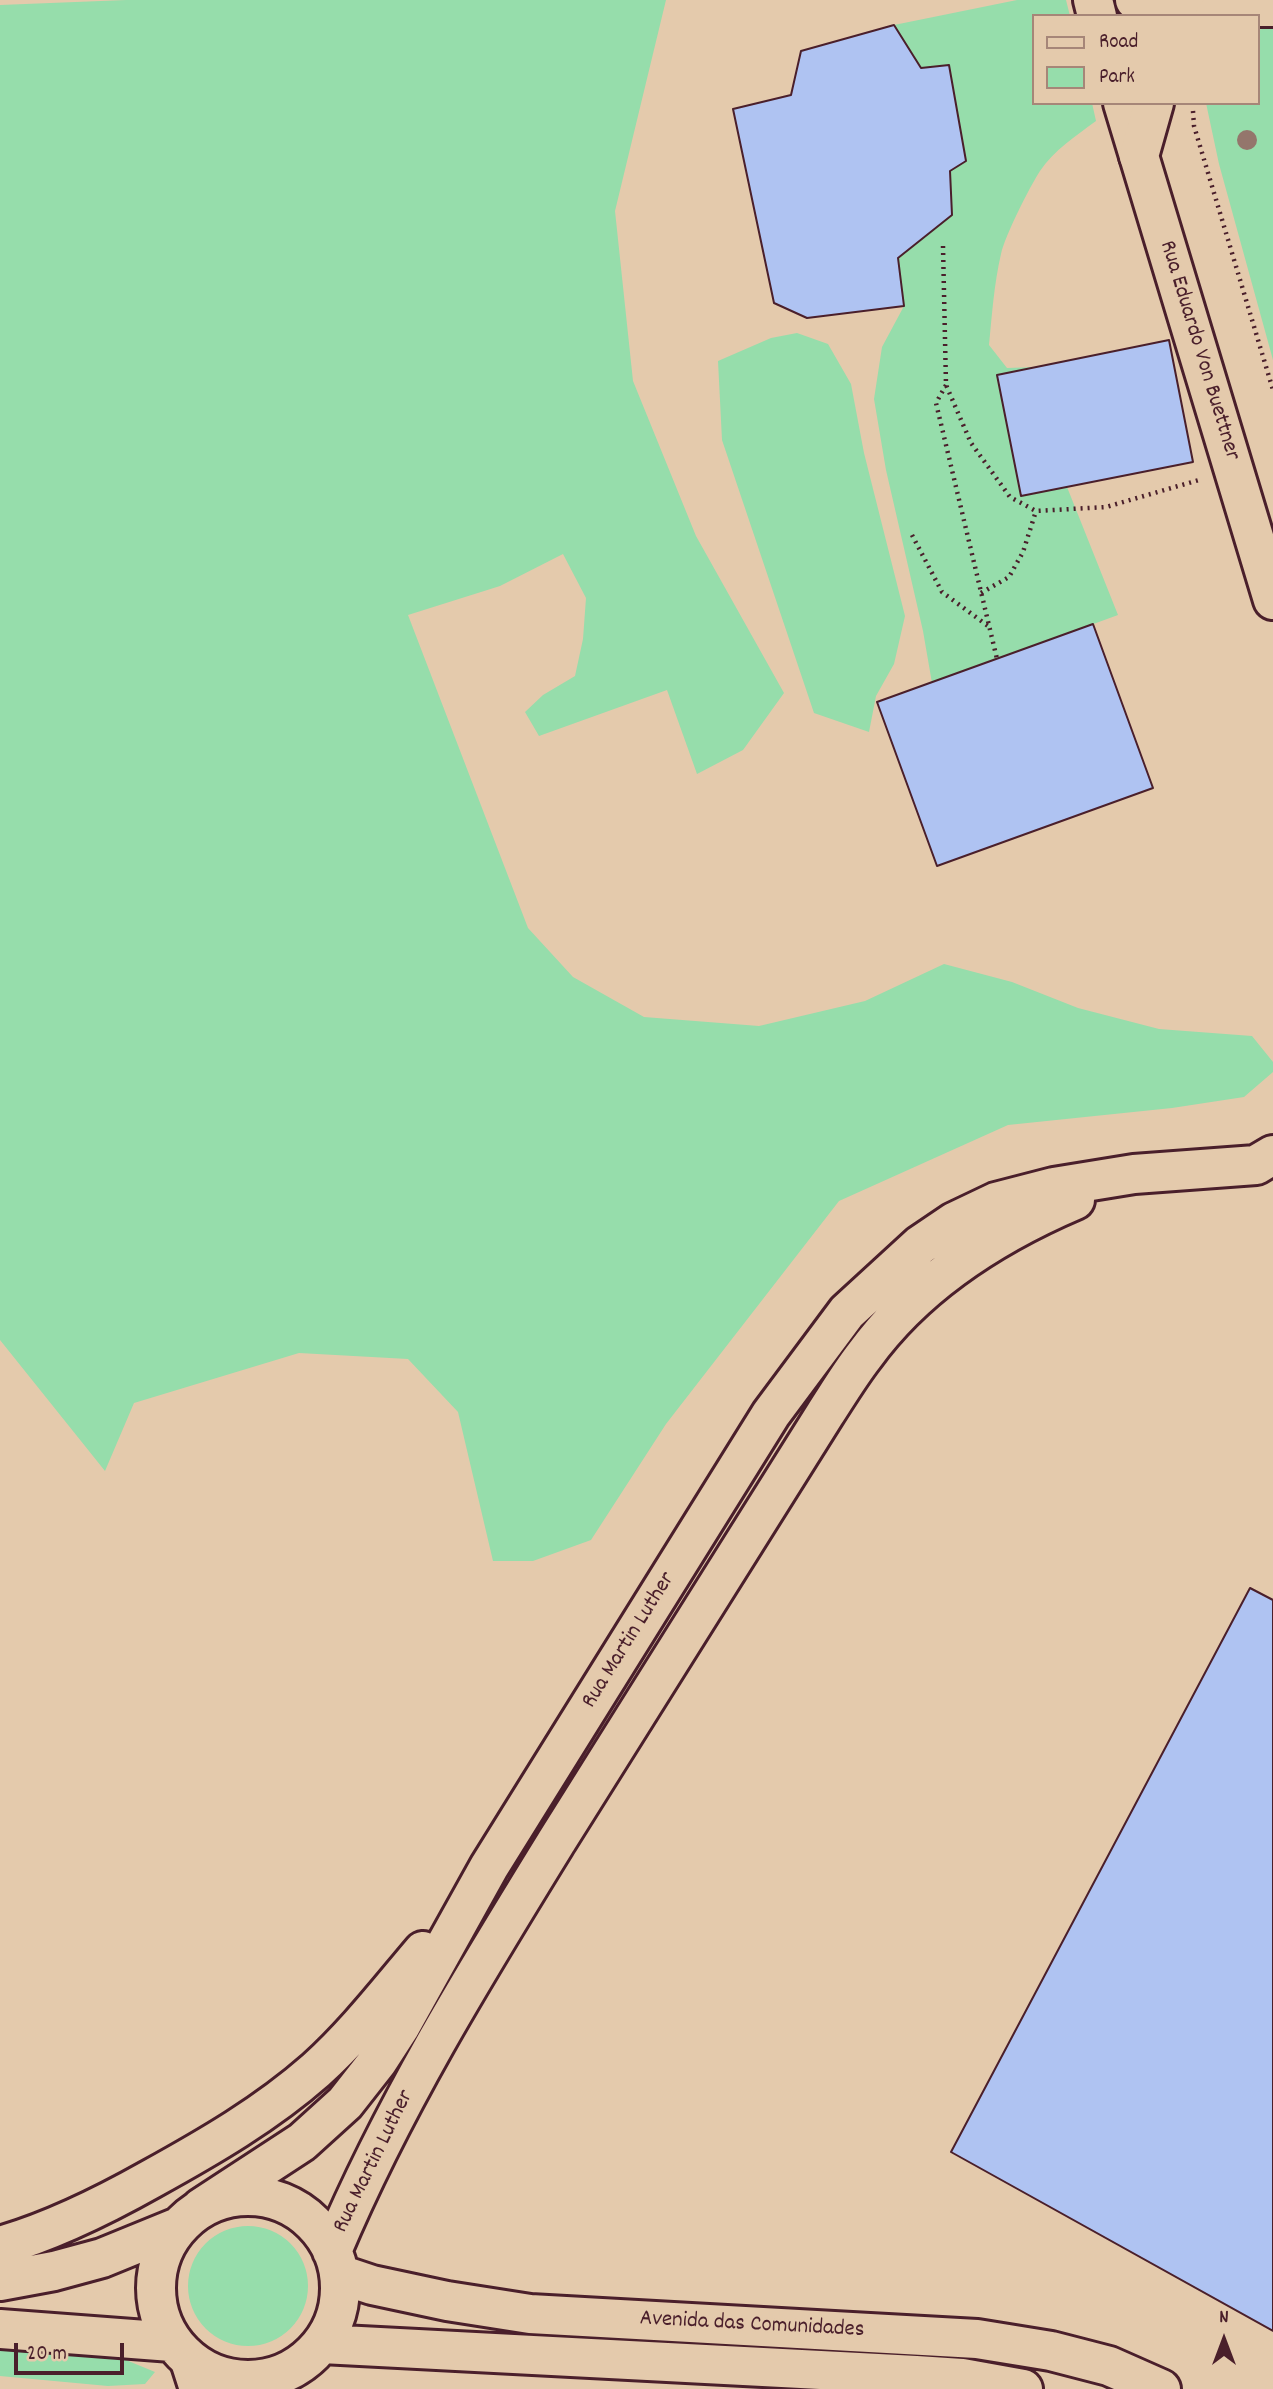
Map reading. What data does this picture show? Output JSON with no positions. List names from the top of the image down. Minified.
{"streets":{"main road":["Rua Eduardo Von Buettner","Rua Martin Luther","Avenida das Comunidades"]},"crossings":[["Rua Martin Luther","Avenida das Comunidades"]],"legend":["Road","Park"],"scale_bar":"20 m","north":"top"}
